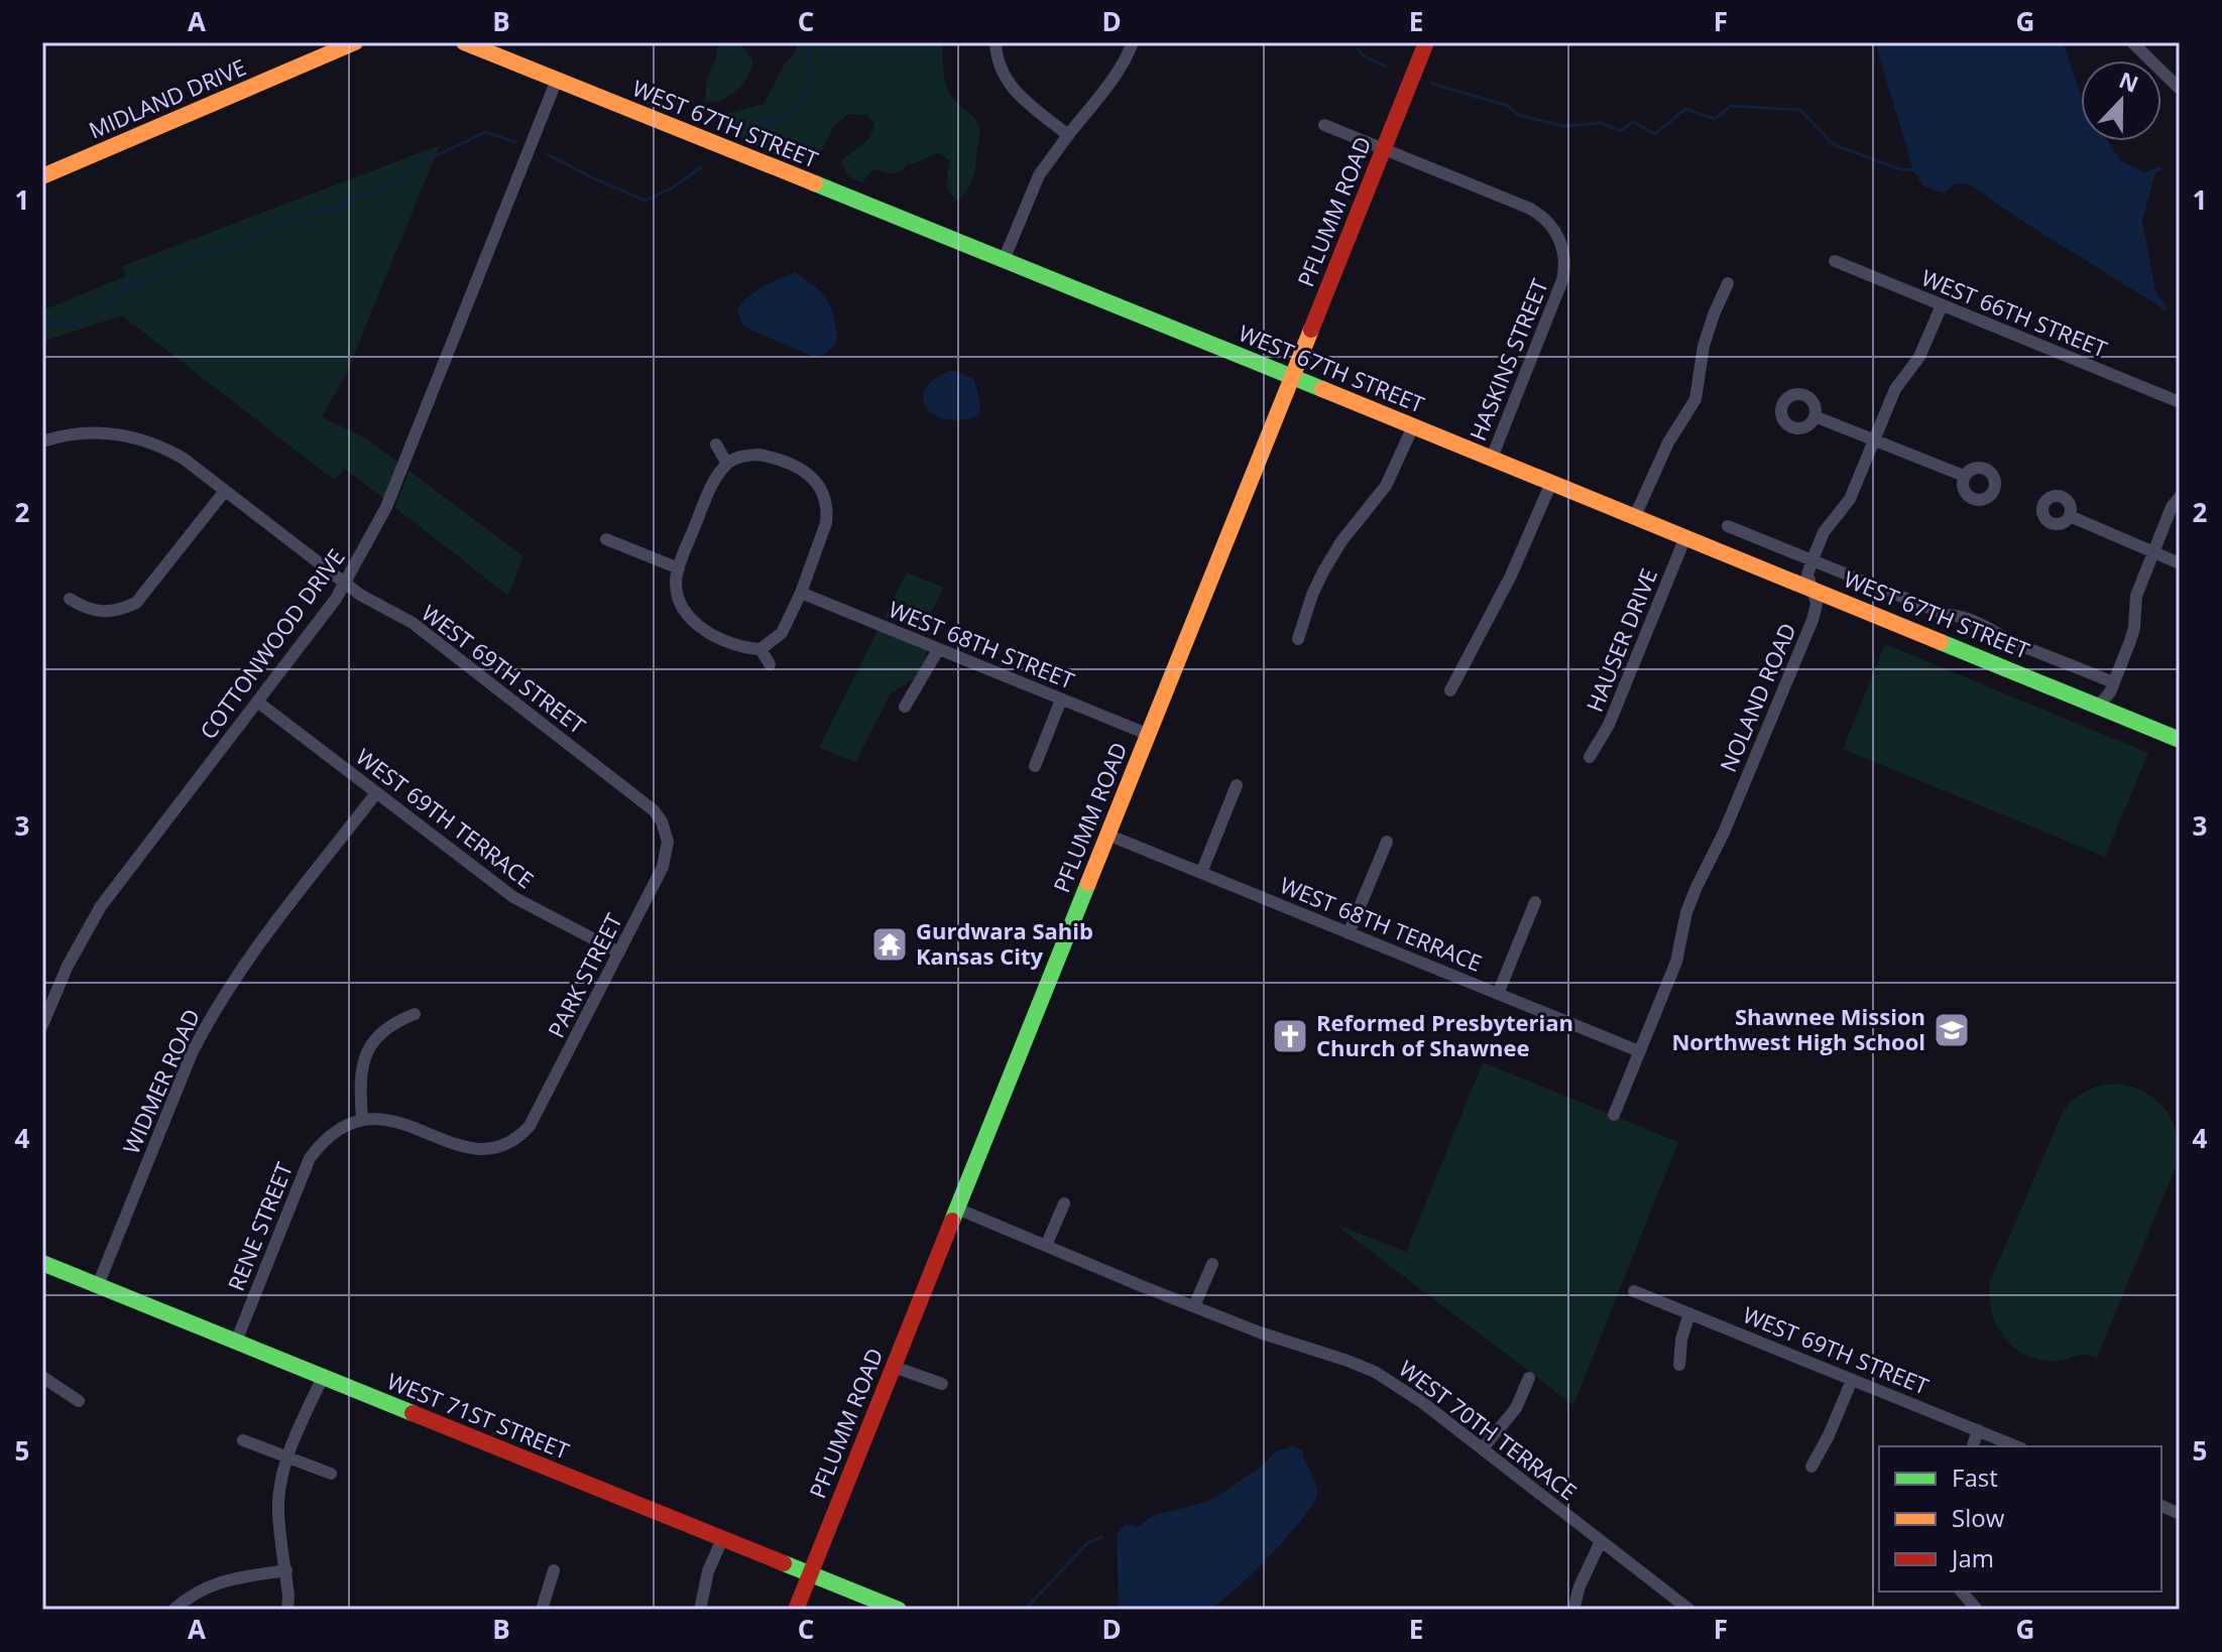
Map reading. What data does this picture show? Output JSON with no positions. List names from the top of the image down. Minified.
{"streets":{"street":["MIDLAND DRIVE","WEST 67TH STREET","PFLUMM ROAD","WEST 66TH STREET","HASKINS STREET","HAUSER DRIVE","COTTONWOOD DRIVE","WEST 68TH STREET","WEST 69TH STREET","NOLAND ROAD","WEST 69TH TERRACE","WEST 68TH TERRACE","PARK STREET","WIDMER ROAD","RENE STREET","WEST 71ST STREET","WEST 70TH TERRACE"]},"crossings":[["WEST 67TH STREET","PFLUMM ROAD"],["WEST 67TH STREET","HASKINS STREET"],["WEST 67TH STREET","HAUSER DRIVE"],["WEST 67TH STREET","COTTONWOOD DRIVE"],["WEST 67TH STREET","NOLAND ROAD"],["PFLUMM ROAD","HASKINS STREET"],["PFLUMM ROAD","WEST 68TH STREET"],["PFLUMM ROAD","WEST 68TH TERRACE"],["PFLUMM ROAD","WEST 71ST STREET"],["PFLUMM ROAD","WEST 70TH TERRACE"],["WEST 66TH STREET","NOLAND ROAD"],["COTTONWOOD DRIVE","WEST 69TH STREET"],["COTTONWOOD DRIVE","WEST 69TH TERRACE"],["WEST 69TH STREET","PARK STREET"],["NOLAND ROAD","WEST 68TH TERRACE"],["WEST 69TH TERRACE","PARK STREET"],["WEST 69TH TERRACE","WIDMER ROAD"],["PARK STREET","RENE STREET"],["WIDMER ROAD","WEST 71ST STREET"],["RENE STREET","WEST 71ST STREET"]],"places":{"temple":["Gurdwara Sahib Kansas City"],"school or university":["Shawnee Mission Northwest High School"],"church":["Reformed Presbyterian Church of Shawnee"]},"legend":["Fast","Slow","Jam"],"north":"top","grid":{"columns":["A","B","C","D","E","F","G"],"rows":["1","2","3","4","5"]}}
